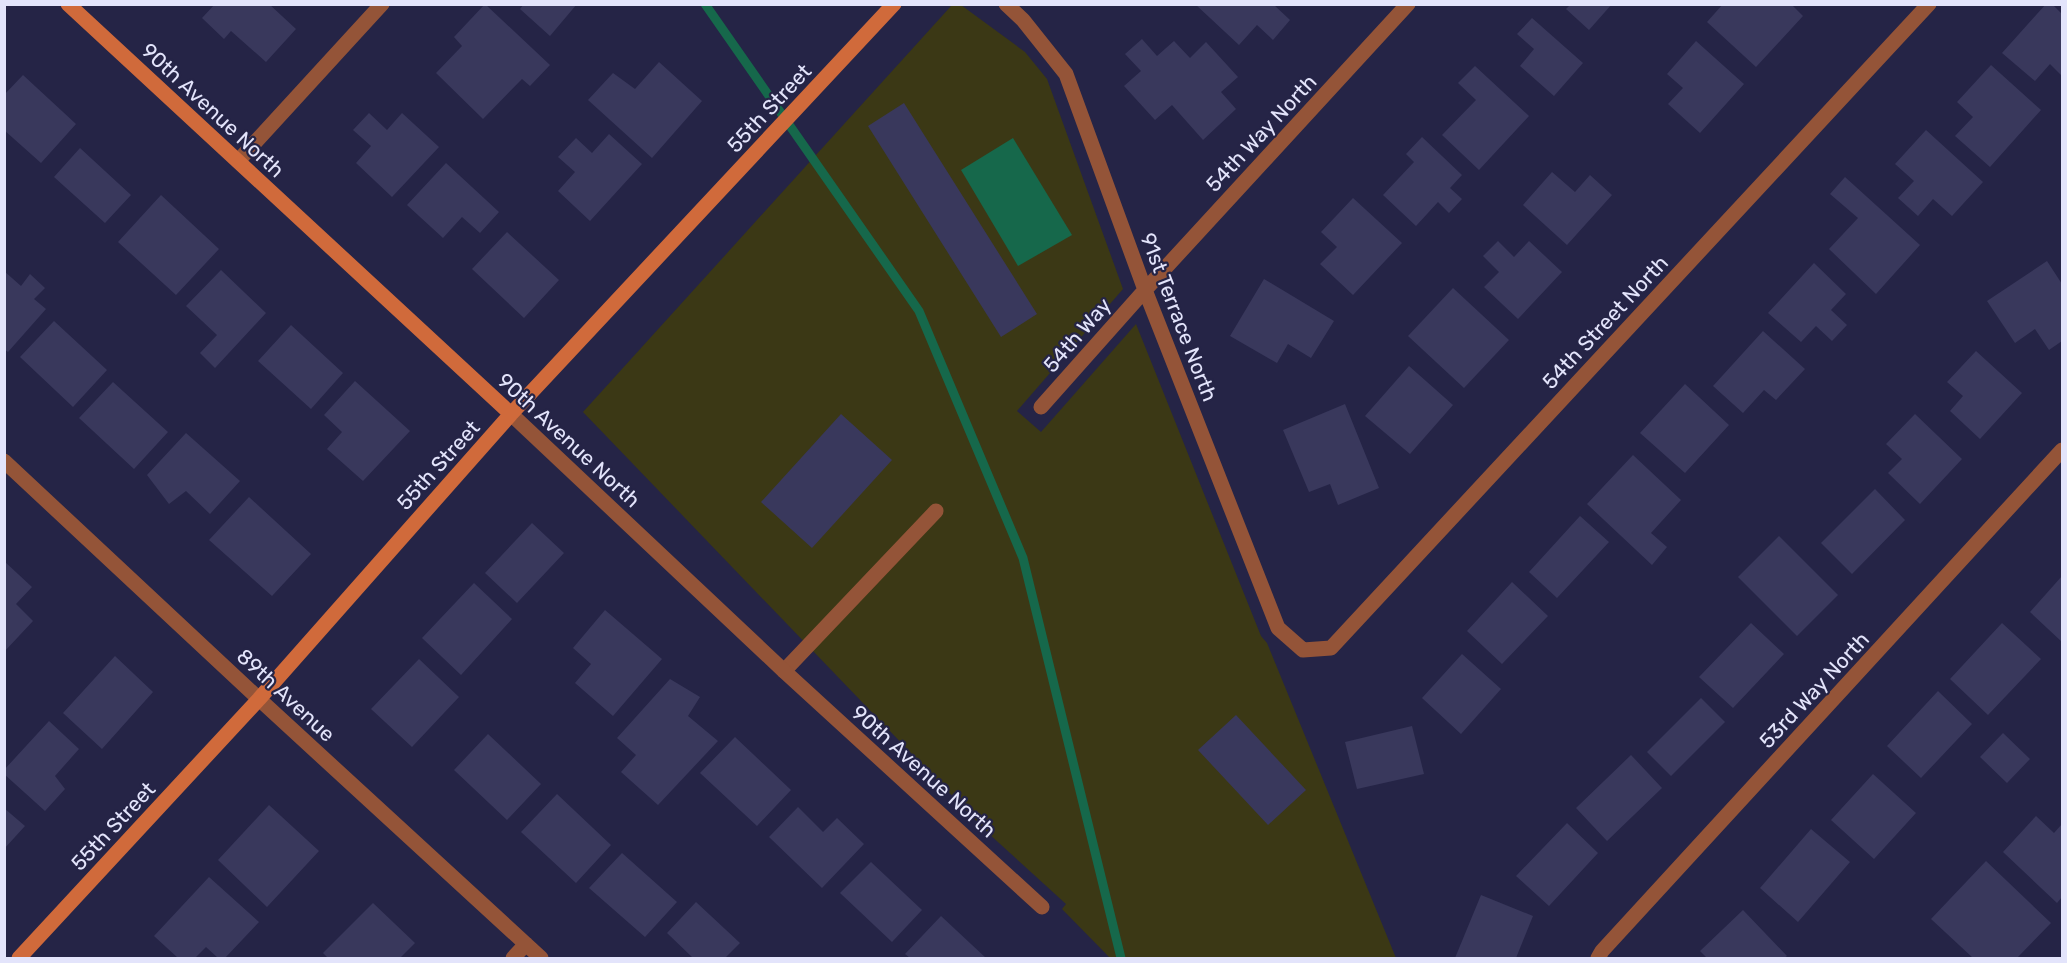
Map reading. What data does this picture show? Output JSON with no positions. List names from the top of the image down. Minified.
{"streets":{"street":["55th Street","90th Avenue North","54th Way North","91st Terrace North","54th Street North","54th Way","53rd Way North","89th Avenue"]},"crossings":[["55th Street","90th Avenue North"],["55th Street","89th Avenue"],["54th Way North","91st Terrace North"],["54th Way North","54th Way"],["91st Terrace North","54th Street North"],["91st Terrace North","54th Way"]]}
